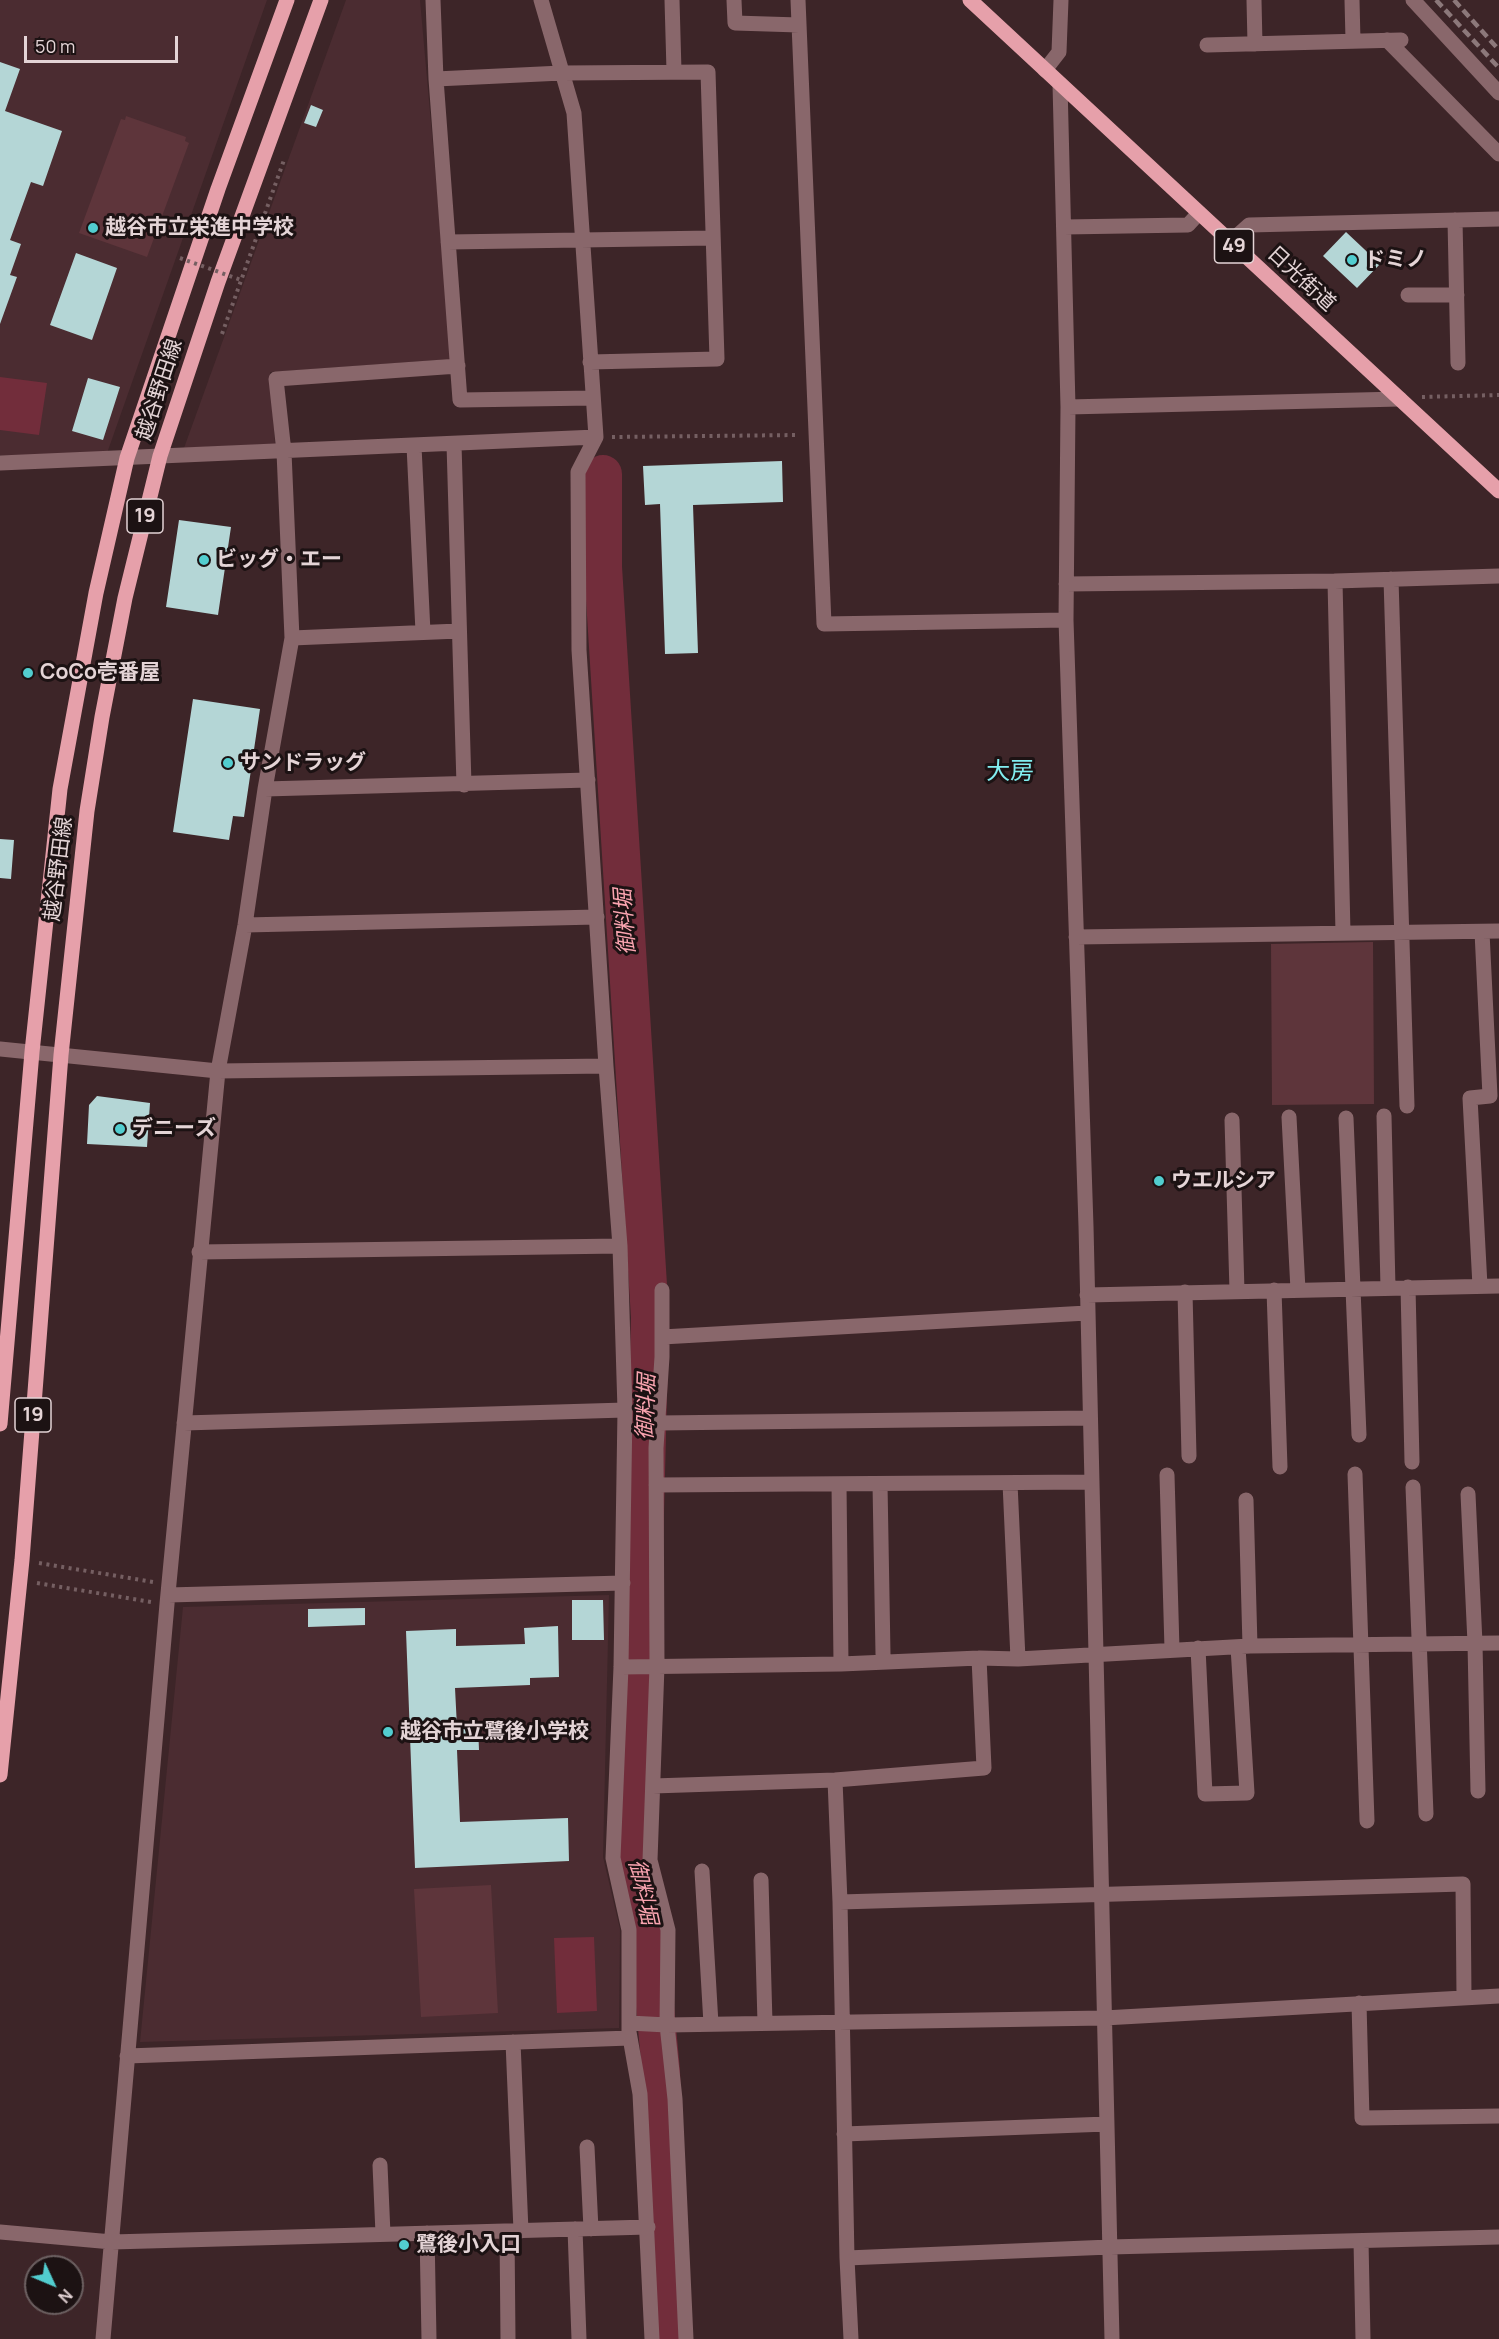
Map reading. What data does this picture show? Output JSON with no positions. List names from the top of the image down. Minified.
{"streets":{"main road":["49","日光街道","越谷野田線","19"]},"districts":["大房"],"water":["御料堀"],"places":["越谷市立栄進中学校","ドミノ","ビッグ・エー","CoCo壱番屋","サンドラッグ","デニーズ","ウエルシア","越谷市立鷺後小学校","鷺後小入口"],"scale_bar":"50 m","north":"bottom right"}
